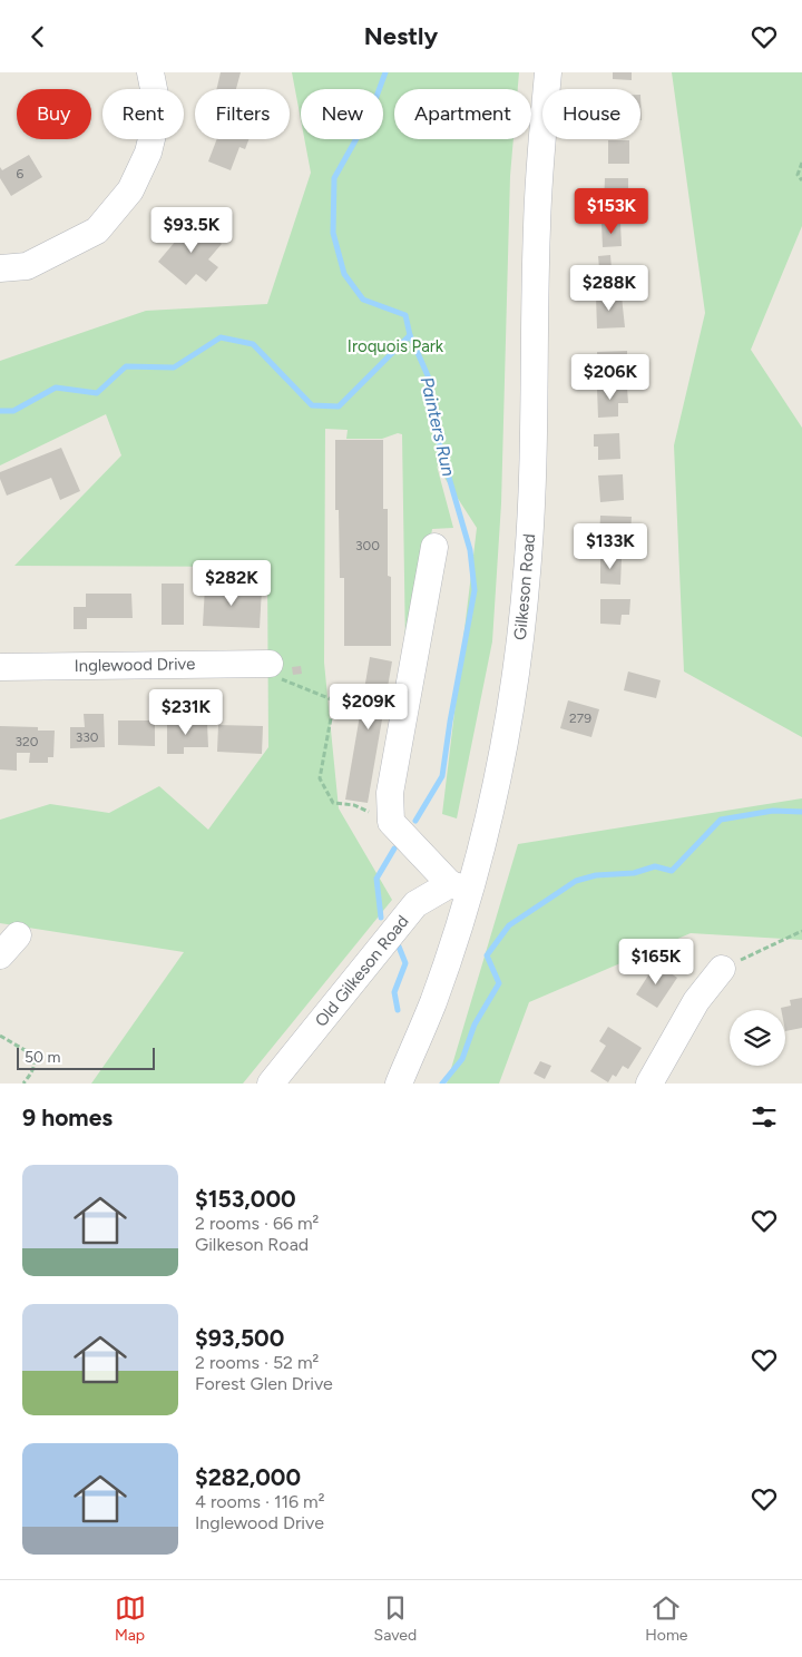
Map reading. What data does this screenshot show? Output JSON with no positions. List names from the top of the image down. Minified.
{"streets":{"street":["Gilkeson Road","Inglewood Drive","Old Gilkeson Road"]},"crossings":[["Gilkeson Road","Old Gilkeson Road"]],"water":["Painters Run"],"parks":["Iroquois Park"],"house_numbers":["6","300","279","330","320"],"scale_bar":"50 m","page":{"header":"Nestly","chip":["Buy","Rent","Filters","New","Apartment","House"],"price":["$153K","$93.5K","$288K","$206K","$133K","$282K","$209K","$231K","$165K"],"scale":"50 m","heading":"9 homes","list":[{"name":"$153,000","note":"2 rooms · 66 m² · Gilkeson Road"},{"name":"$93,500","note":"2 rooms · 52 m² · Forest Glen Drive"},{"name":"$282,000","note":"4 rooms · 116 m² · Inglewood Drive"}],"tabs":["Map","Saved","Home"]}}
